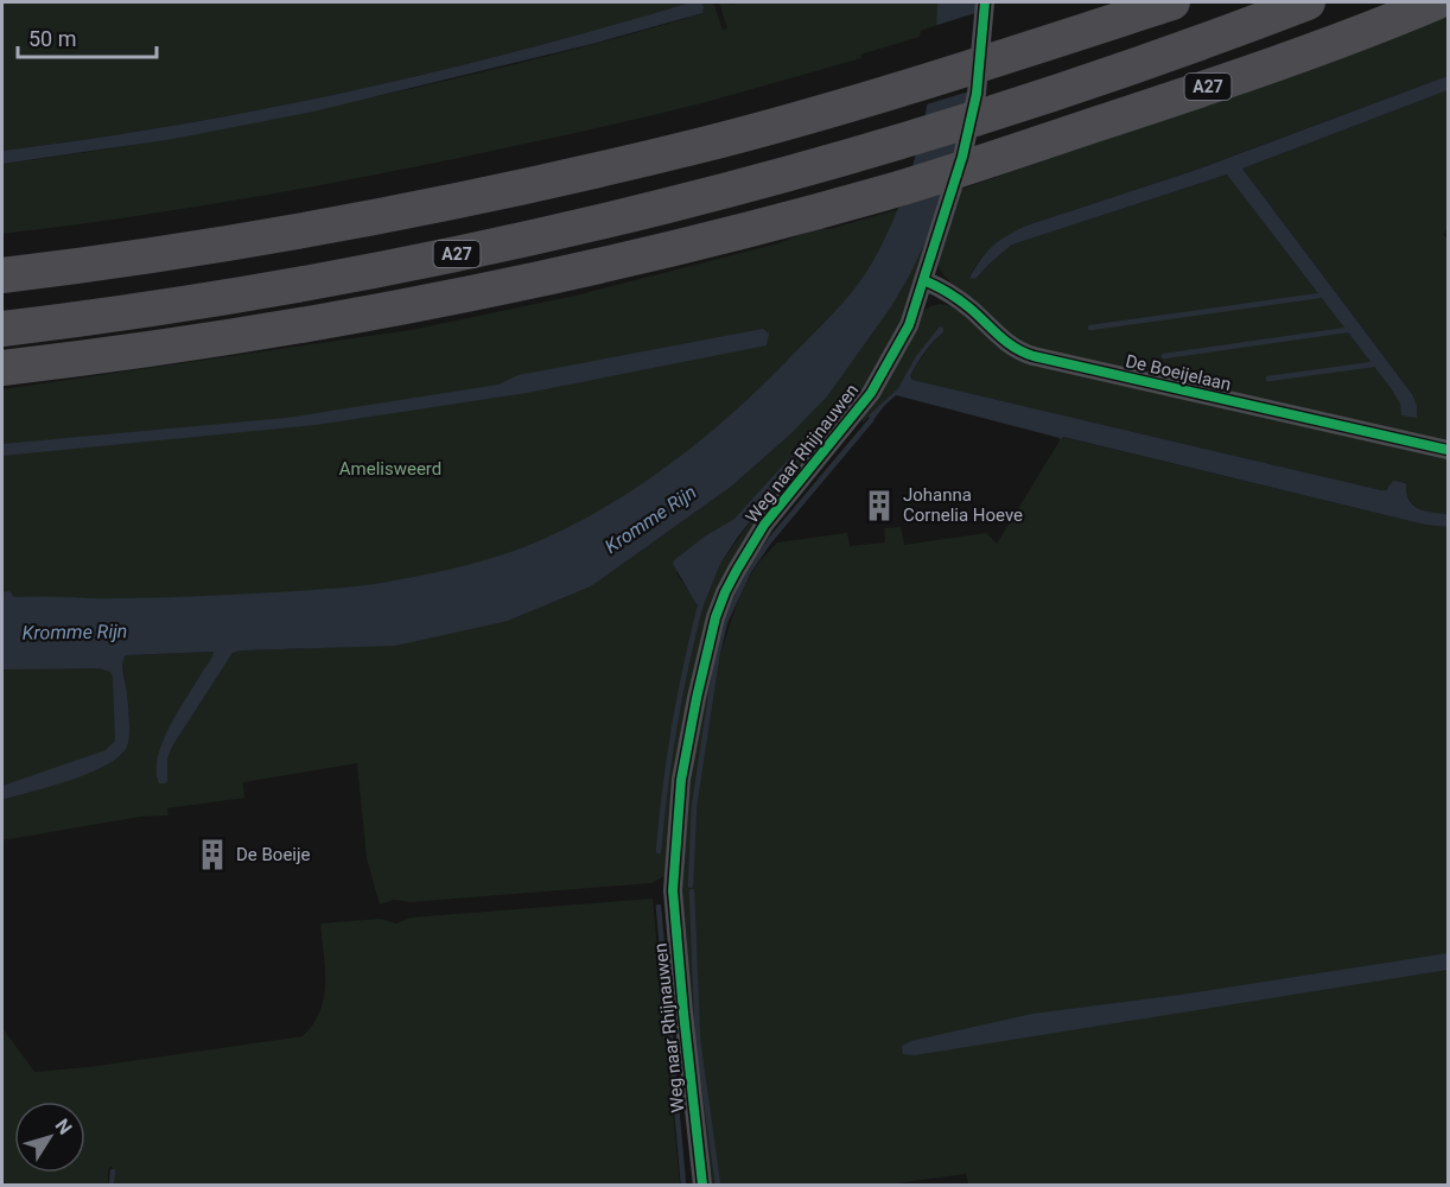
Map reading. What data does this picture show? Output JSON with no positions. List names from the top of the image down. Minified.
{"streets":{"highway":["A27"],"street":["De Boeijelaan","Weg naar Rhijnauwen"]},"crossings":[["De Boeijelaan","Weg naar Rhijnauwen"]],"water":["Kromme Rijn"],"parks":["Amelisweerd"],"places":{"building":["Johanna Cornelia Hoeve","De Boeije"]},"scale_bar":"50 m","north":"top right"}
